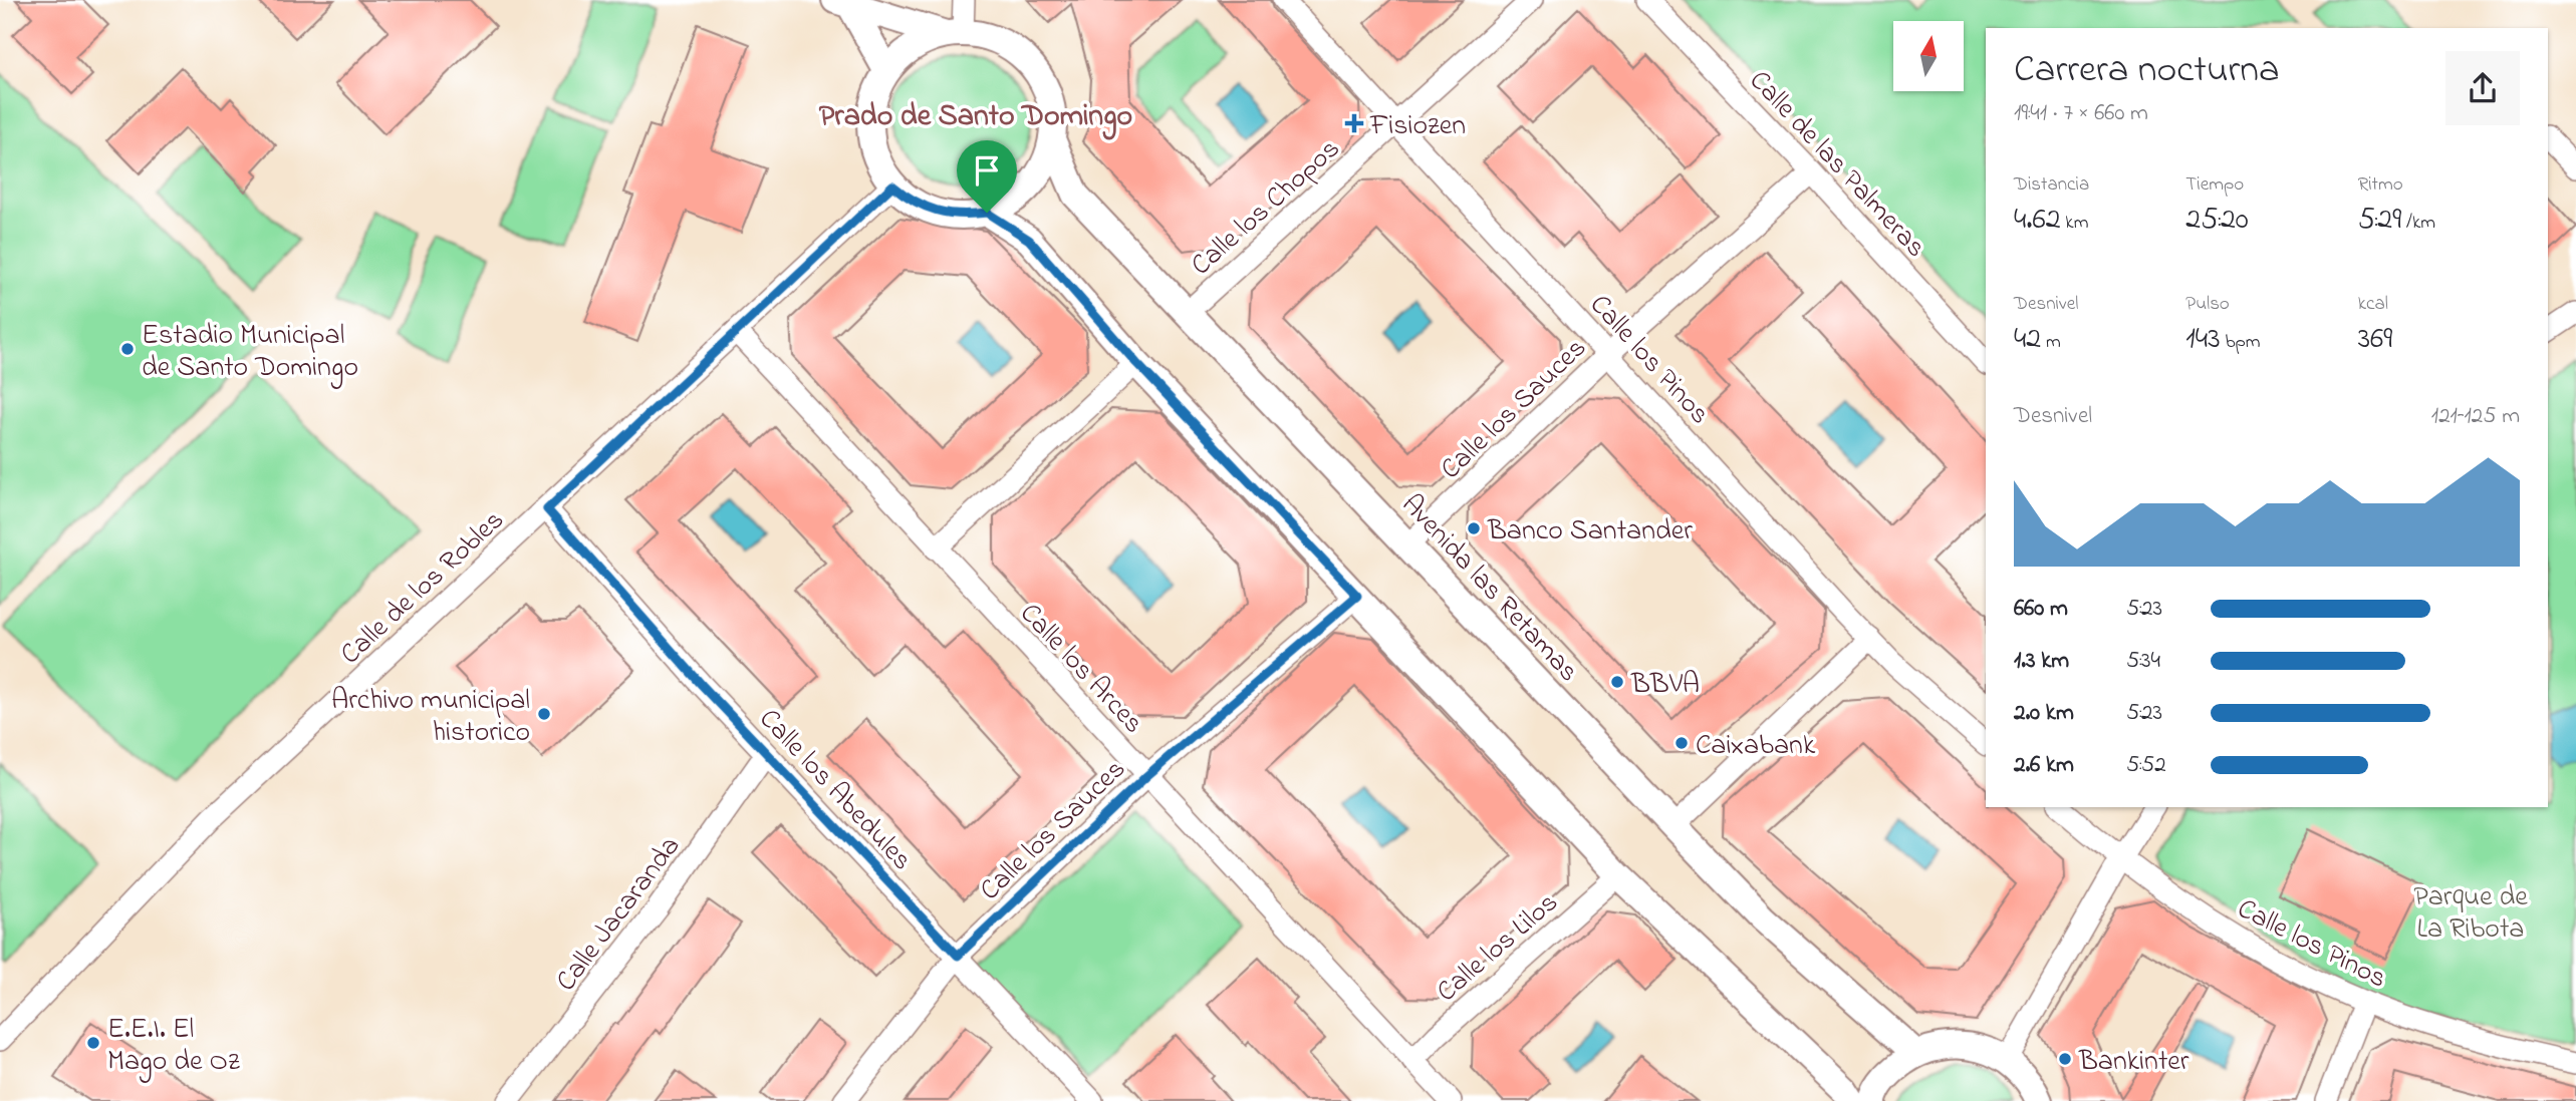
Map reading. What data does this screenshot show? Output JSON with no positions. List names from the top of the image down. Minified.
{"streets":{"street":["Calle de las Palmeras","Calle los Chopos","Calle los Pinos","Calle los Sauces","Calle de los Robles","Avenida las Retamas","Calle los Arces","Calle los Abedules","Calle Jacaranda","Calle los Lilos"]},"crossings":[["Calle de las Palmeras","Calle los Sauces"],["Calle los Chopos","Calle los Pinos"],["Calle los Chopos","Avenida las Retamas"],["Calle los Pinos","Calle los Sauces"],["Calle los Sauces","Avenida las Retamas"],["Calle los Sauces","Calle los Arces"],["Calle los Sauces","Calle los Abedules"],["Calle de los Robles","Avenida las Retamas"],["Calle de los Robles","Calle los Arces"],["Calle de los Robles","Calle los Abedules"],["Calle los Arces","Calle los Lilos"],["Calle los Abedules","Calle Jacaranda"]],"districts":["Prado de Santo Domingo"],"parks":["Parque de La Ribota"],"places":{"health":["Fisiozen"],"other":["Estadio Municipal de Santo Domingo","Banco Santander","BBVA","Archivo municipal historico","Caixabank","E.E.I. El Mago de Oz","Bankinter"]},"north":"top","page":{"heading":["Carrera nocturna","19:41 · 7 × 660 m"],"stats":[["Distancia","4.62 km"],["Tiempo","25:20"],["Ritmo","5:29 /km"],["Desnivel","42 m"],["Pulso","143 bpm"],["kcal","369"]],"chart":["Desnivel","121–125 m"],"list":[{"name":"660 m","note":"5:23"},{"name":"1.3 km","note":"5:34"},{"name":"2.0 km","note":"5:23"},{"name":"2.6 km","note":"5:52"}]}}
